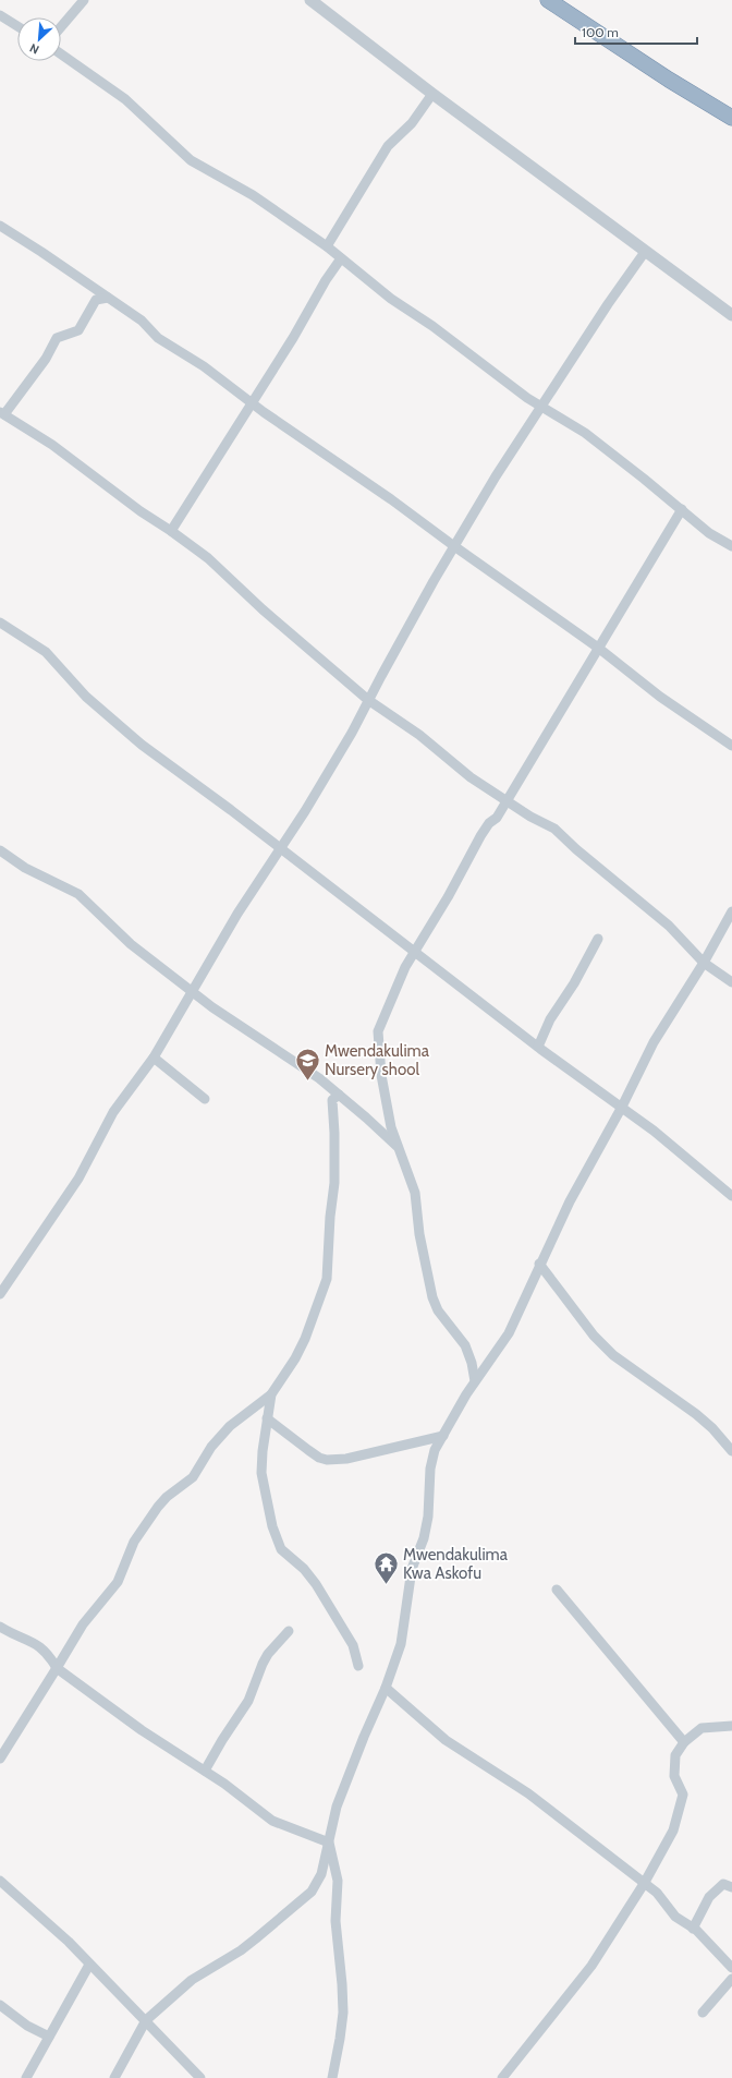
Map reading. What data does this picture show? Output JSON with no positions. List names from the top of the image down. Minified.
{"places":{"school or university":["Mwendakulima Nursery shool"],"temple":["Mwendakulima Kwa Askofu"]},"scale_bar":"100 m","north":"bottom left"}
